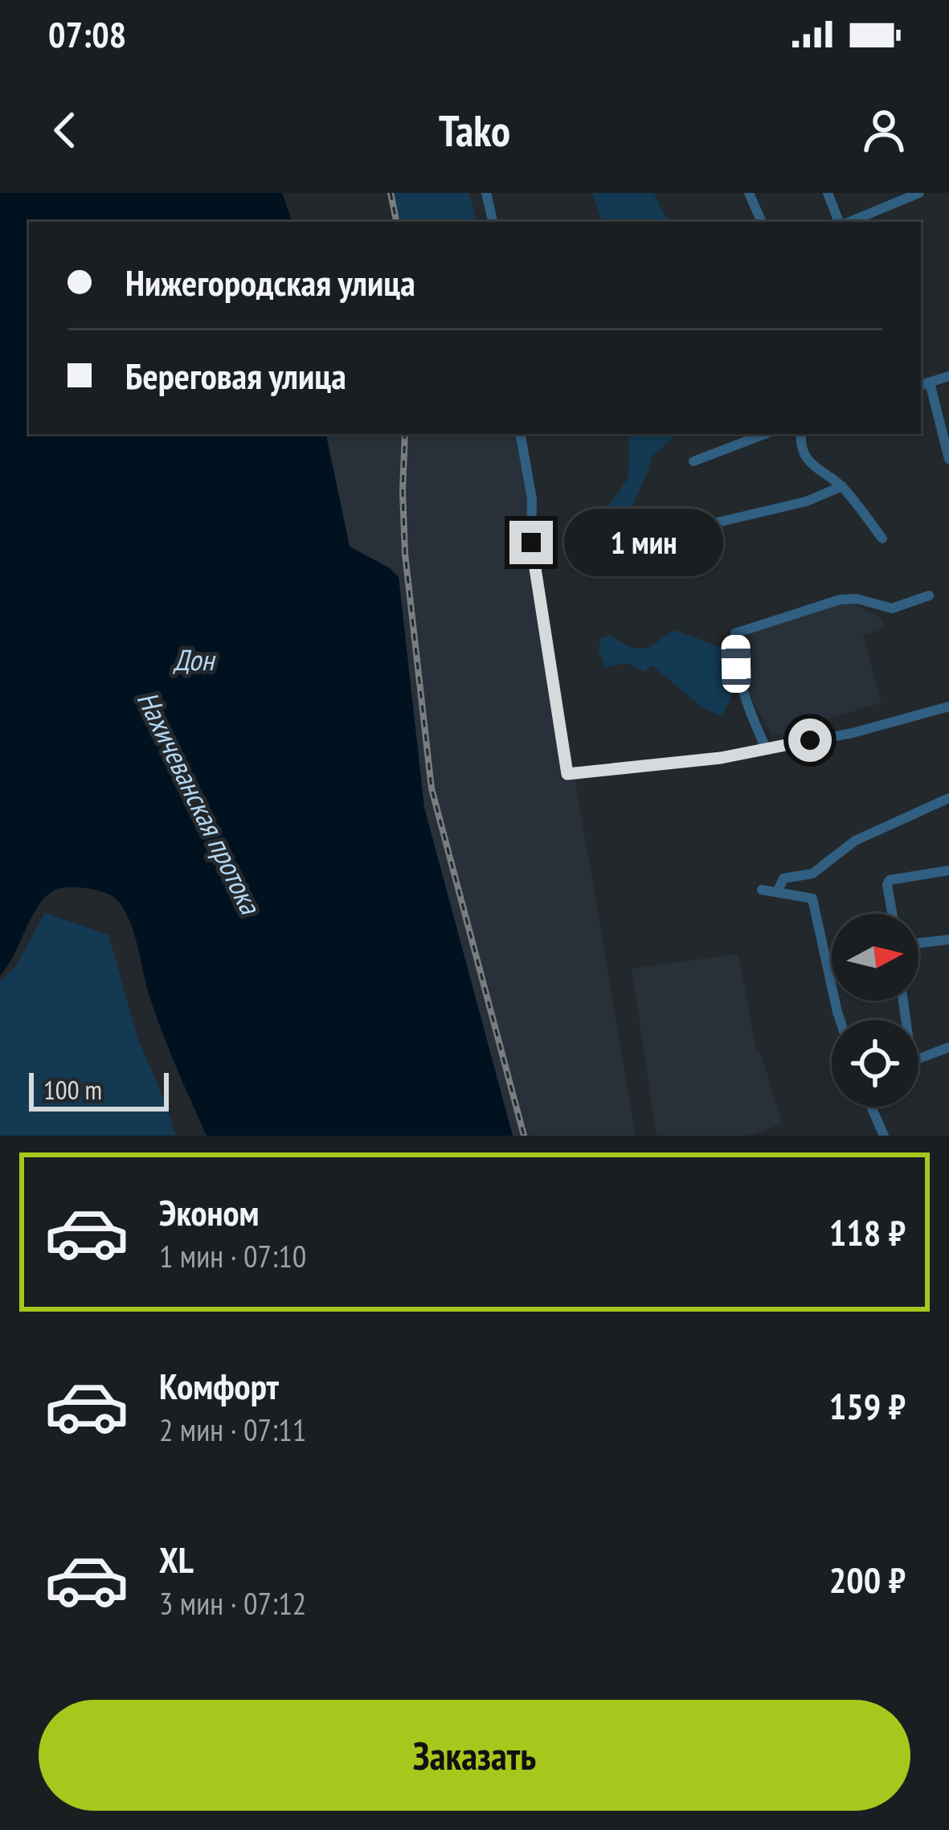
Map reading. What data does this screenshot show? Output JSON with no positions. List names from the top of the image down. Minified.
{"water":["Дон","Нахичеванская протока"],"scale_bar":"100 m","north":"right","page":{"status":"07:08","header":"Tako","banner":["Нижегородская улица","Береговая улица"],"bubble":"1 мин","scale":"100 m","list":[{"name":"Эконом","note":"1 мин · 07:10","value":"118 ₽"},{"name":"Комфорт","note":"2 мин · 07:11","value":"159 ₽"},{"name":"XL","note":"3 мин · 07:12","value":"200 ₽"}],"buttons":"Заказать"}}
